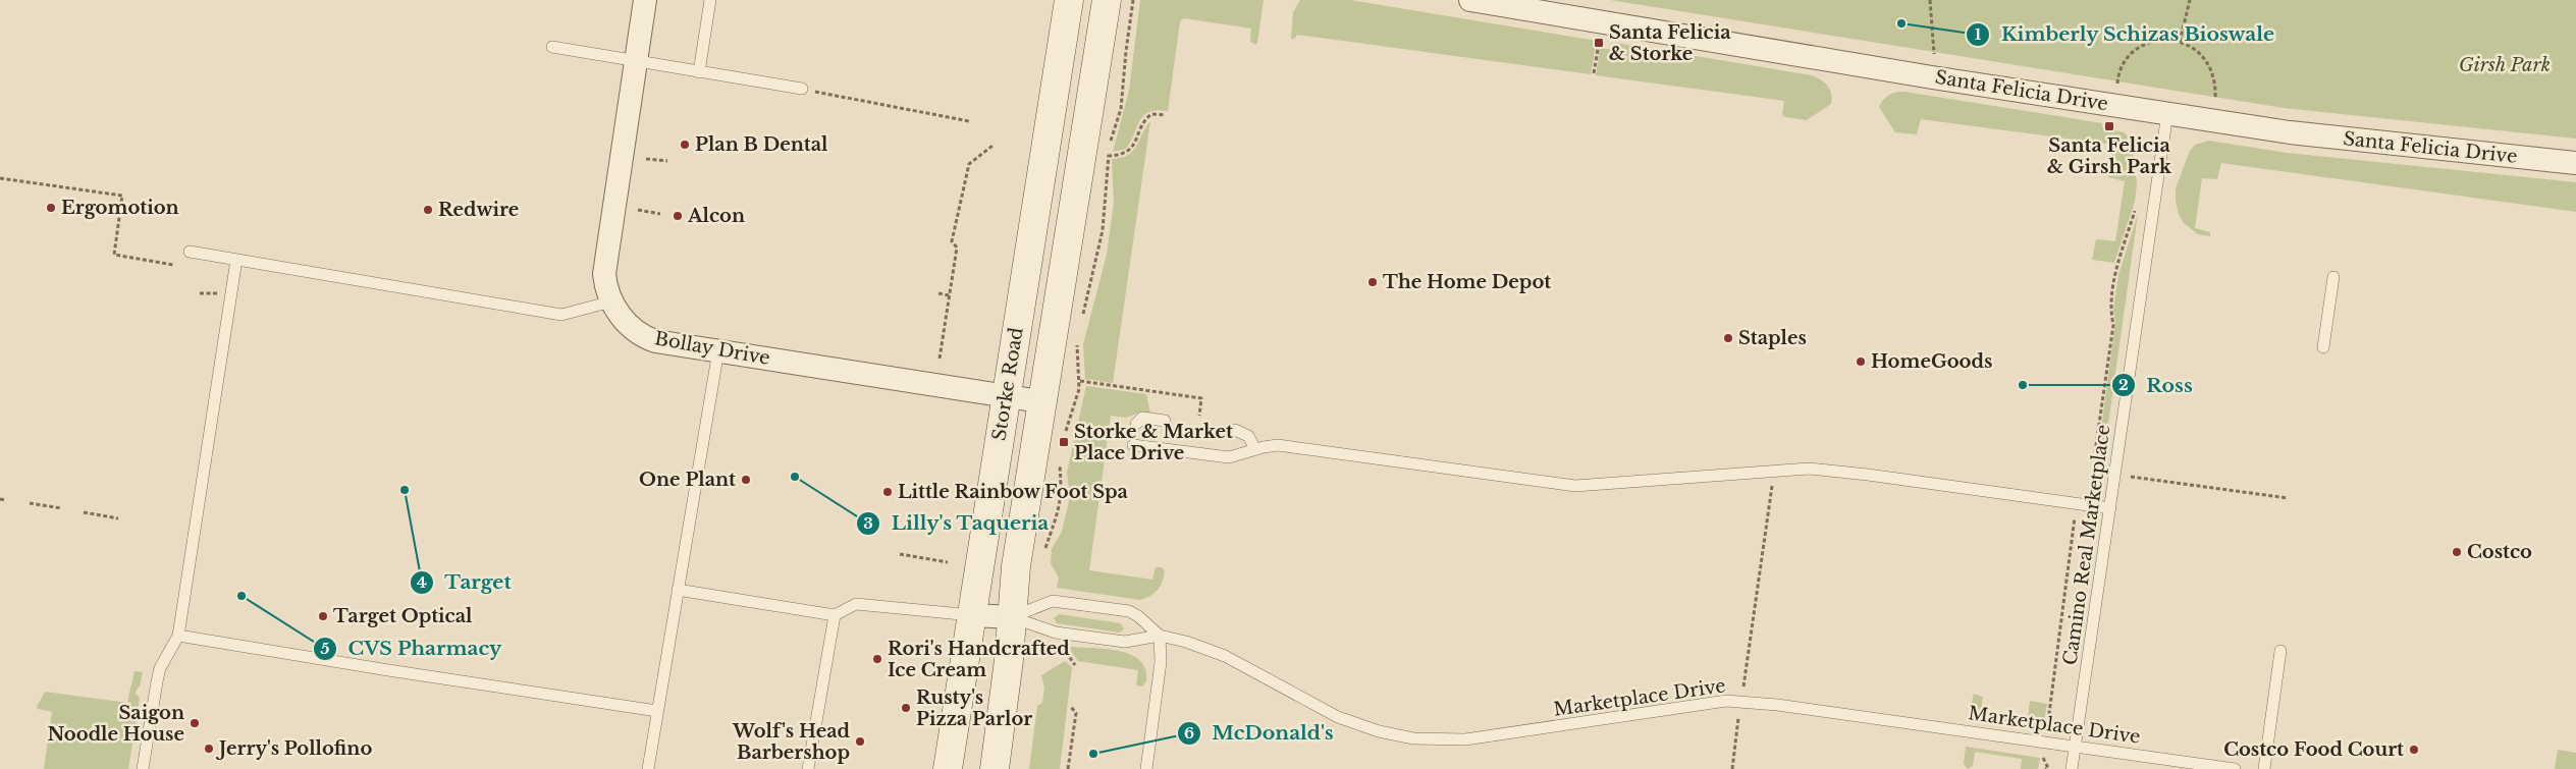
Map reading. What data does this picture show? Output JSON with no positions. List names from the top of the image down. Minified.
{"streets":{"main road":["Storke Road"],"street":["Santa Felicia Drive","Bollay Drive"],"lane":["Camino Real Marketplace","Marketplace Drive"]},"crossings":[["Santa Felicia Drive","Camino Real Marketplace"],["Bollay Drive","Storke Road"],["Storke Road","Marketplace Drive"],["Camino Real Marketplace","Marketplace Drive"]],"parks":["Girsh Park"],"places":{"other":["Kimberly Schizas Bioswale","Plan B Dental","Ergomotion","Redwire","Alcon","The Home Depot","Staples","HomeGoods","Ross","Lilly's Taqueria","One Plant","Target","Little Rainbow Foot Spa","Costco","CVS Pharmacy","Target Optical","Rori's Handcrafted Ice Cream","Rusty's Pizza Parlor","Saigon Noodle House","Wolf's Head Barbershop","Jerry's Pollofino","Costco Food Court","McDonald's"],"transit":["Santa Felicia & Storke","Santa Felicia & Girsh Park","Storke & Market Place Drive"]}}
